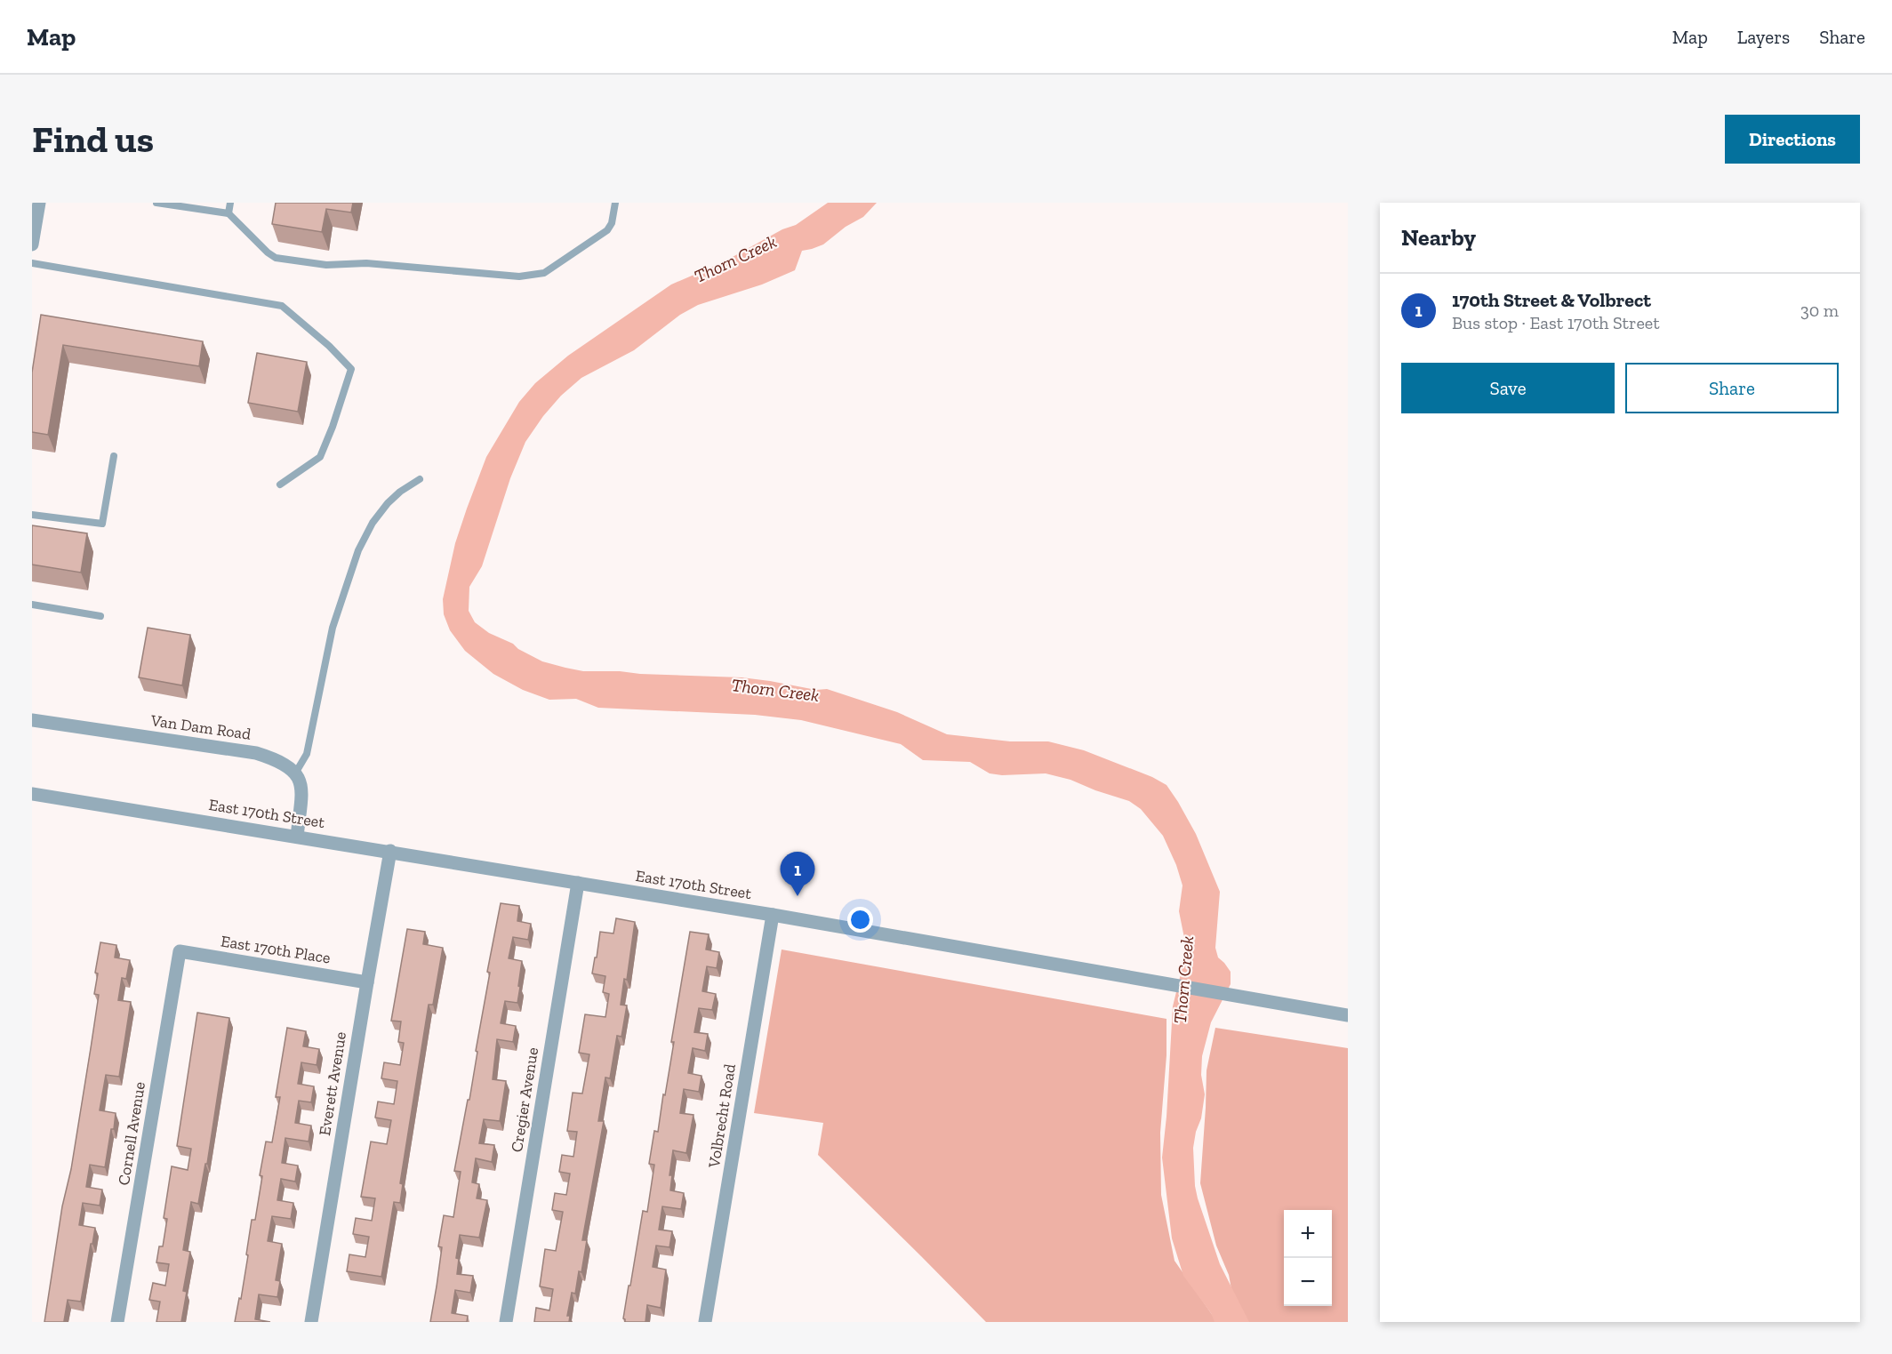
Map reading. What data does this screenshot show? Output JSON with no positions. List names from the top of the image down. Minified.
{"streets":{"street":["Van Dam Road","East 170th Street","East 170th Place","Everett Avenue","Cregier Avenue","Volbrecht Road","Cornell Avenue"]},"crossings":[["East 170th Street","Everett Avenue"],["East 170th Street","Cregier Avenue"],["East 170th Street","Volbrecht Road"],["East 170th Place","Everett Avenue"],["East 170th Place","Cornell Avenue"]],"water":["Thorn Creek"],"page":{"header":"Map","nav":["Map","Layers","Share"],"buttons":["Directions",["Save","Share"]],"title":"Find us","heading":"Nearby","list":[{"mark":"1","name":"170th Street & Volbrect","note":"Bus stop · East 170th Street","value":"30 m"}],"pins":"1","map_buttons":["+","−"]}}
